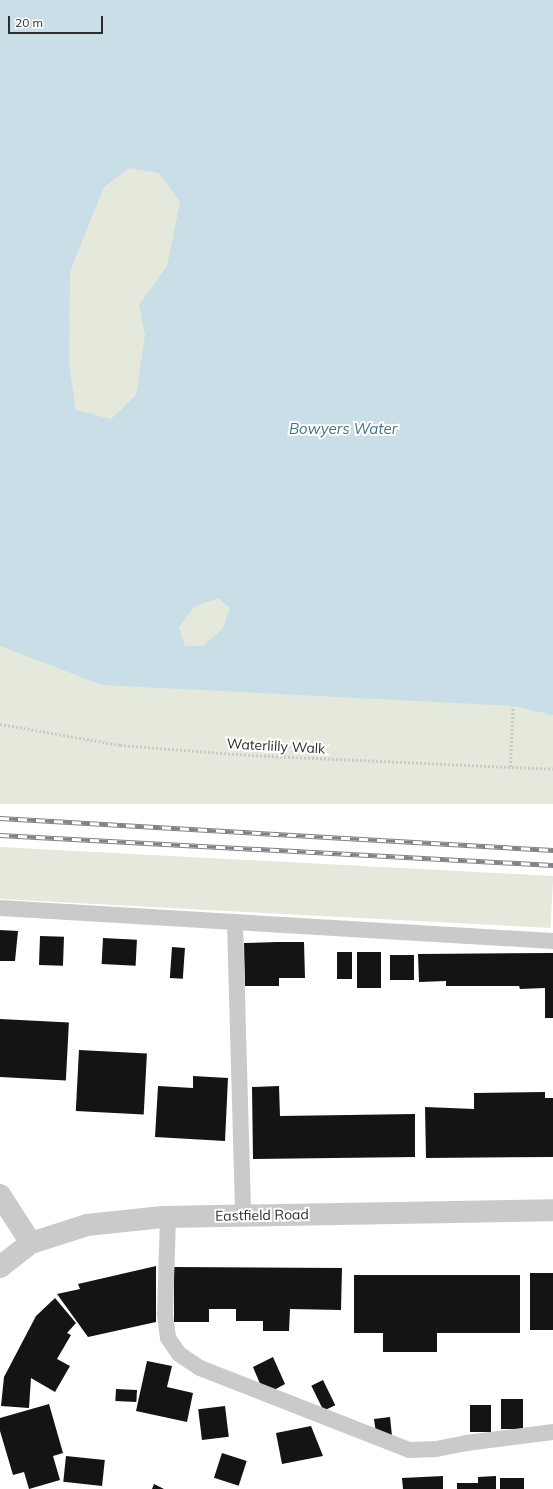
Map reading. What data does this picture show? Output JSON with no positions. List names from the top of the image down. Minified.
{"streets":{"street":["Eastfield Road"],"path":["Waterlilly Walk"]},"water":["Bowyers Water"],"scale_bar":"20 m"}
